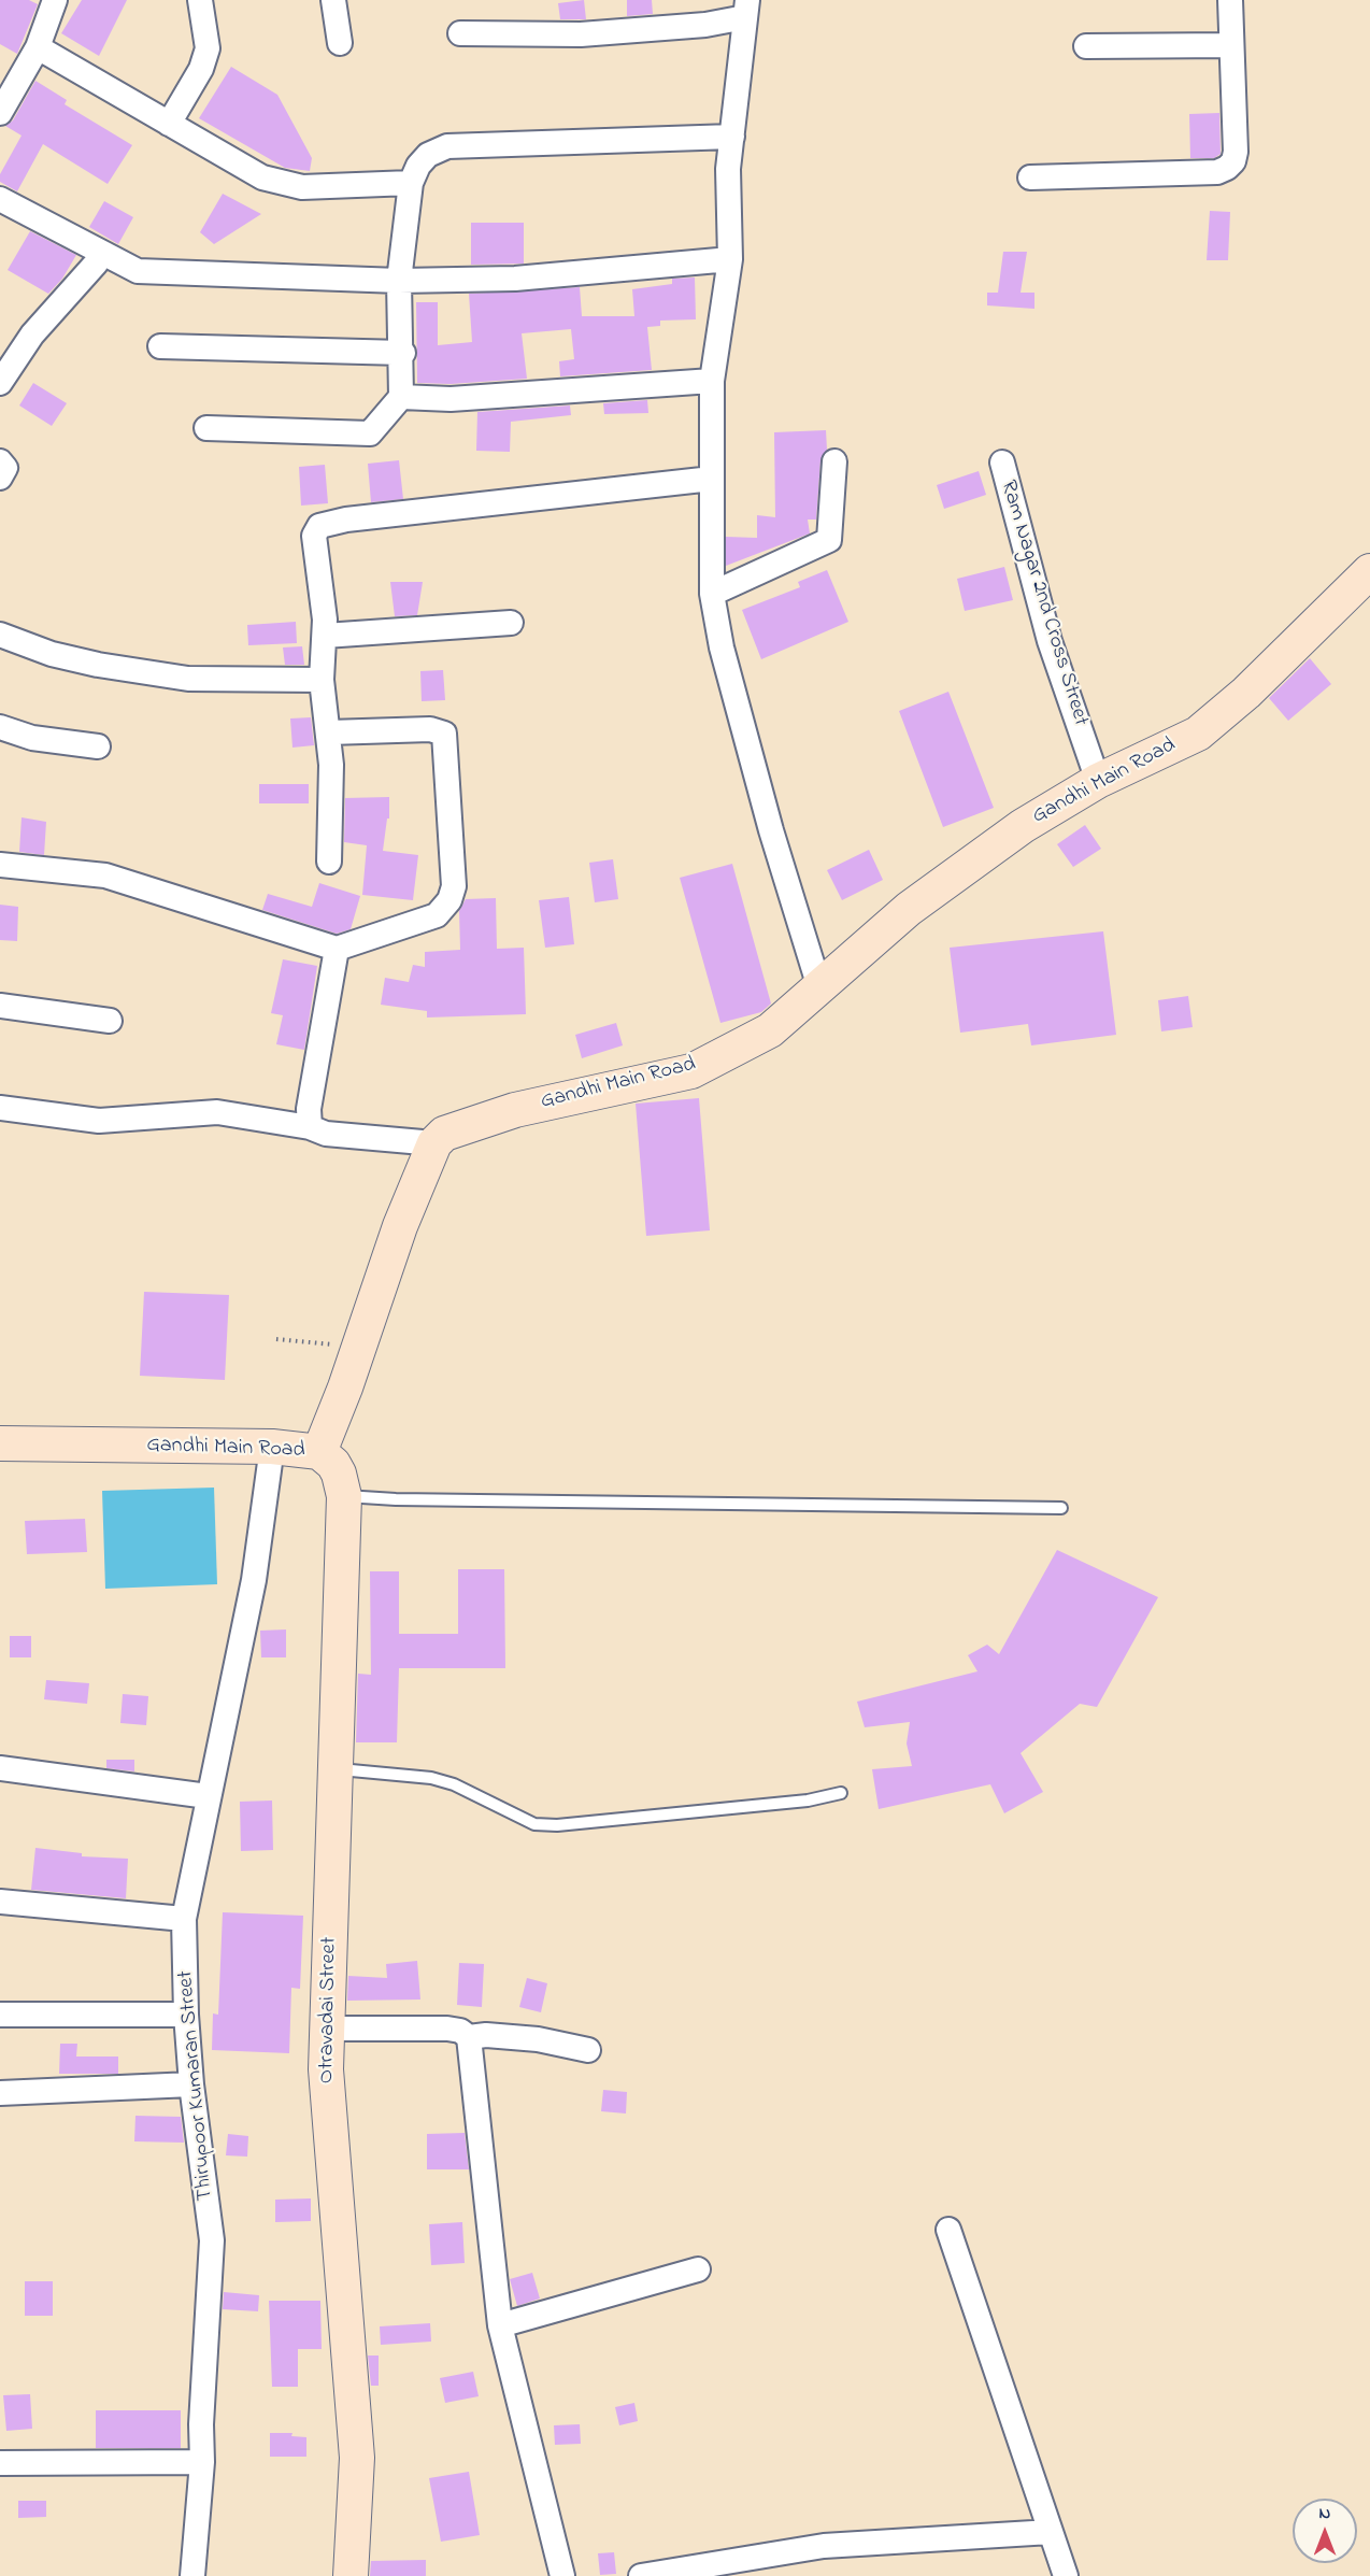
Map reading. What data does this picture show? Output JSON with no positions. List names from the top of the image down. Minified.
{"streets":{"street":["Ram Nagar 2nd Cross Street","Gandhi Main Road","Otravadai Street","Thirupoor Kumaran Street"]},"crossings":[["Ram Nagar 2nd Cross Street","Gandhi Main Road"],["Gandhi Main Road","Otravadai Street"],["Gandhi Main Road","Thirupoor Kumaran Street"]],"north":"top"}
